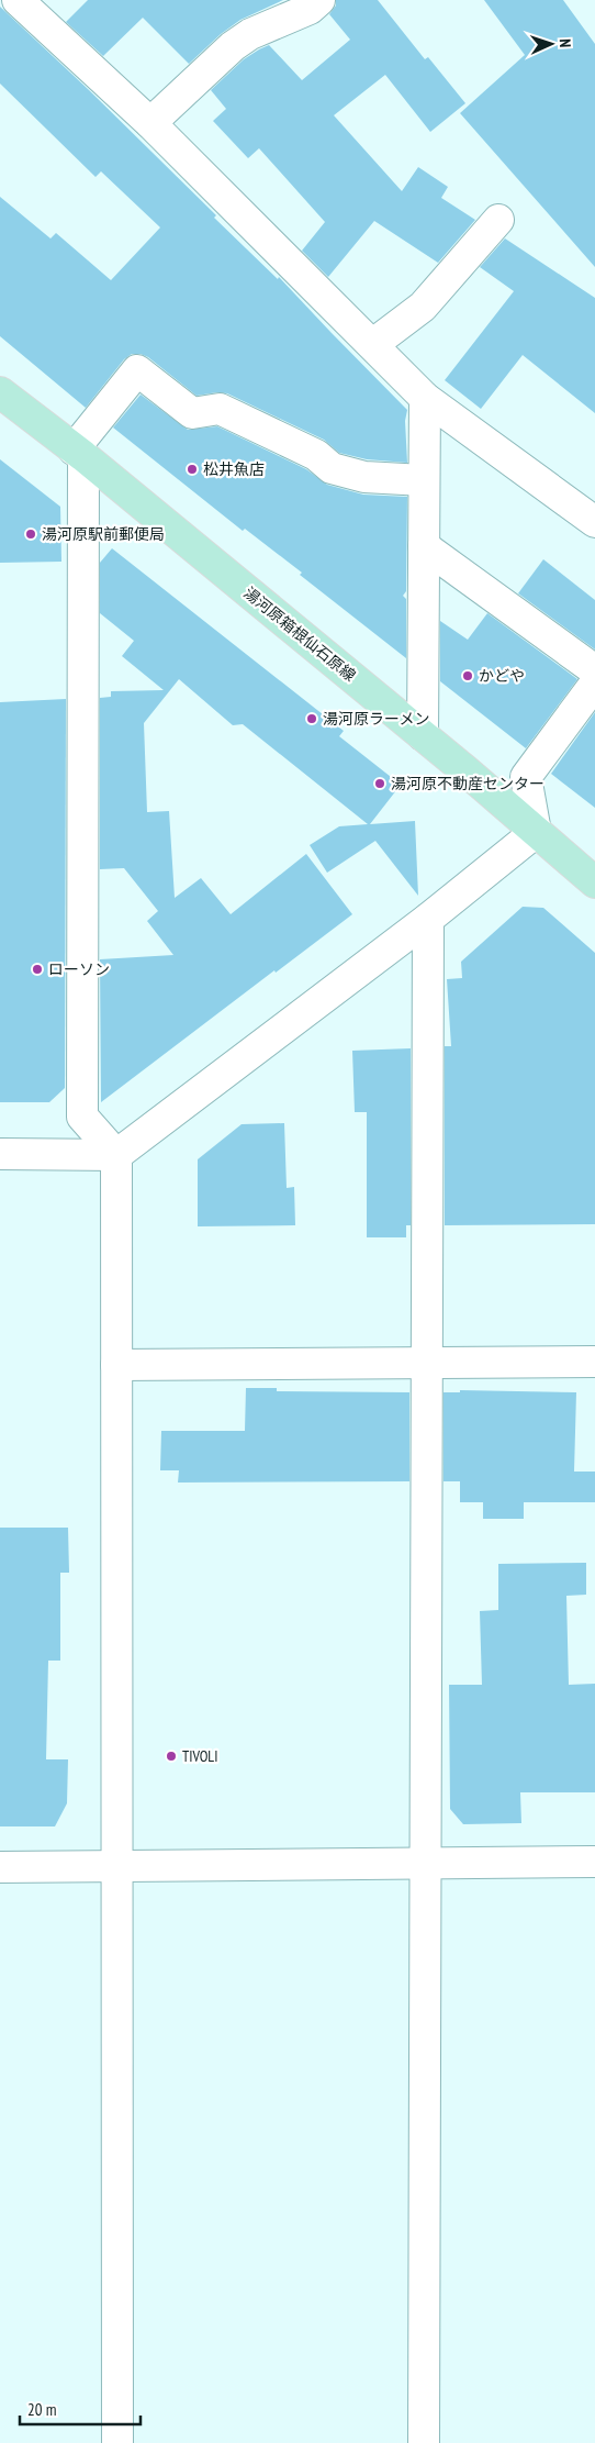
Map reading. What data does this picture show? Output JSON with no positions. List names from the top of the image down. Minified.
{"streets":{"main road":["湯河原箱根仙石原線"]},"places":["松井魚店","湯河原駅前郵便局","かどや","湯河原ラーメン","湯河原不動産センター","ローソン","TIVOLI"],"scale_bar":"20 m","north":"right"}
